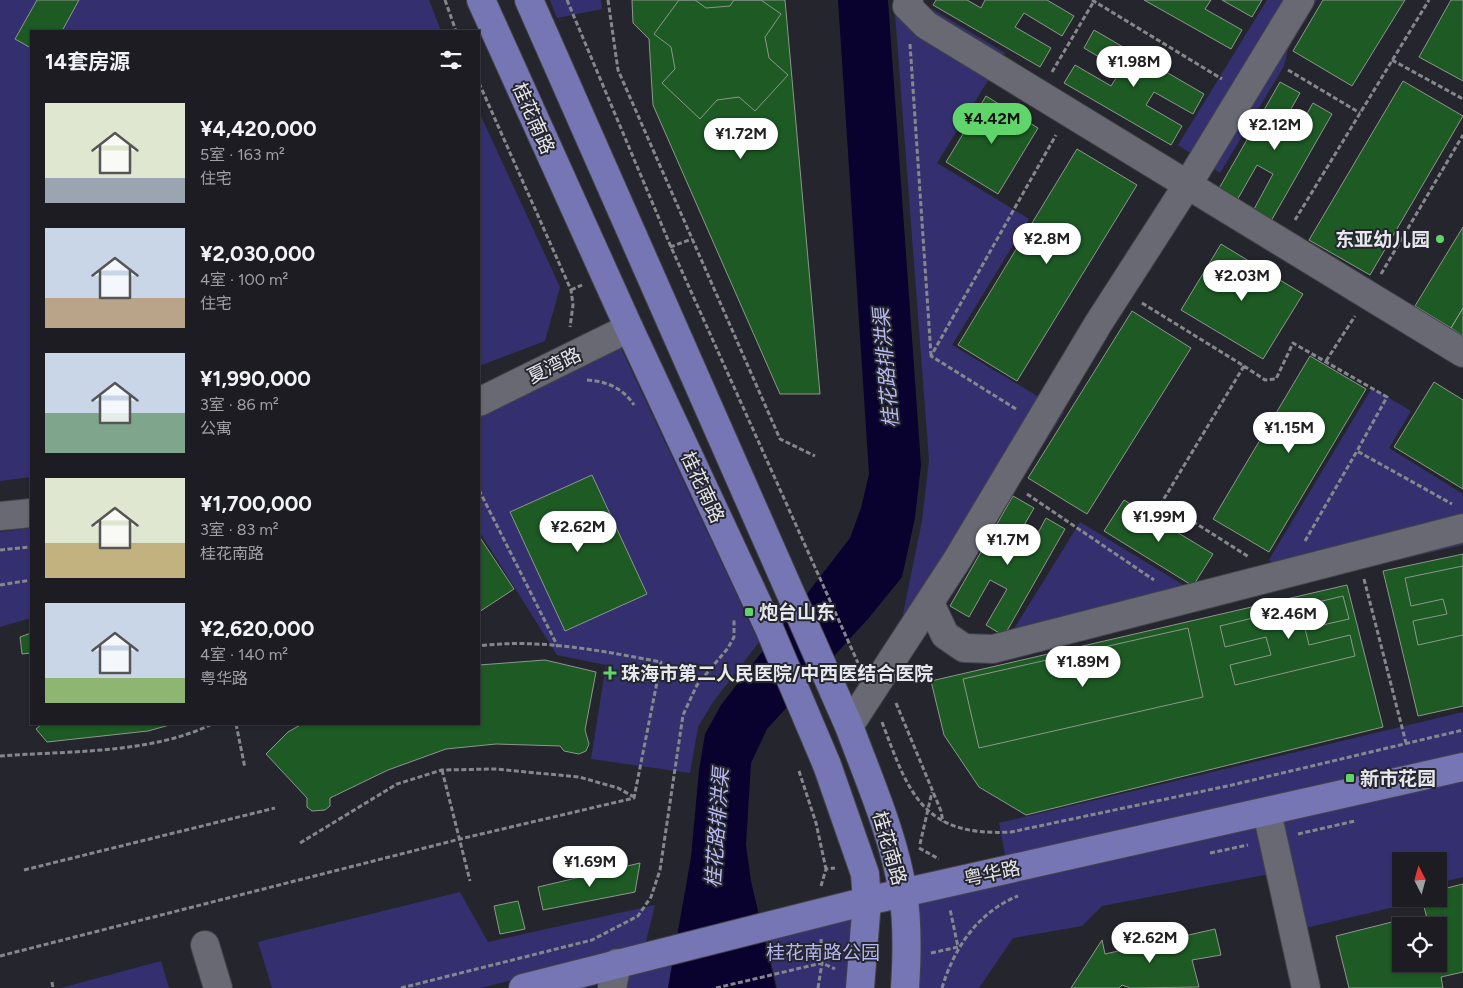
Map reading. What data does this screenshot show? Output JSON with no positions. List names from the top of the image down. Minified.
{"streets":{"main road":["桂花南路","粤华路"],"street":["夏湾路"]},"crossings":[["桂花南路","夏湾路"],["桂花南路","粤华路"]],"water":["桂花路排洪渠"],"parks":["桂花南路公园"],"places":{"other":["东亚幼儿园"],"transit":["炮台山东","新市花园"],"health":["珠海市第二人民医院/中西医结合医院"]},"north":"top","page":{"heading":"14套房源","price":["¥1.98M","¥4.42M","¥2.12M","¥1.72M","¥2.8M","¥2.03M","¥1.15M","¥1.99M","¥2.62M","¥1.7M","¥2.46M","¥1.89M","¥1.69M","¥2.62M"],"list":[{"name":"¥4,420,000","note":"5室 · 163 m² · 住宅"},{"name":"¥2,030,000","note":"4室 · 100 m² · 住宅"},{"name":"¥1,990,000","note":"3室 · 86 m² · 公寓"},{"name":"¥1,700,000","note":"3室 · 83 m² · 桂花南路"},{"name":"¥2,620,000","note":"4室 · 140 m² · 粤华路"}]}}
